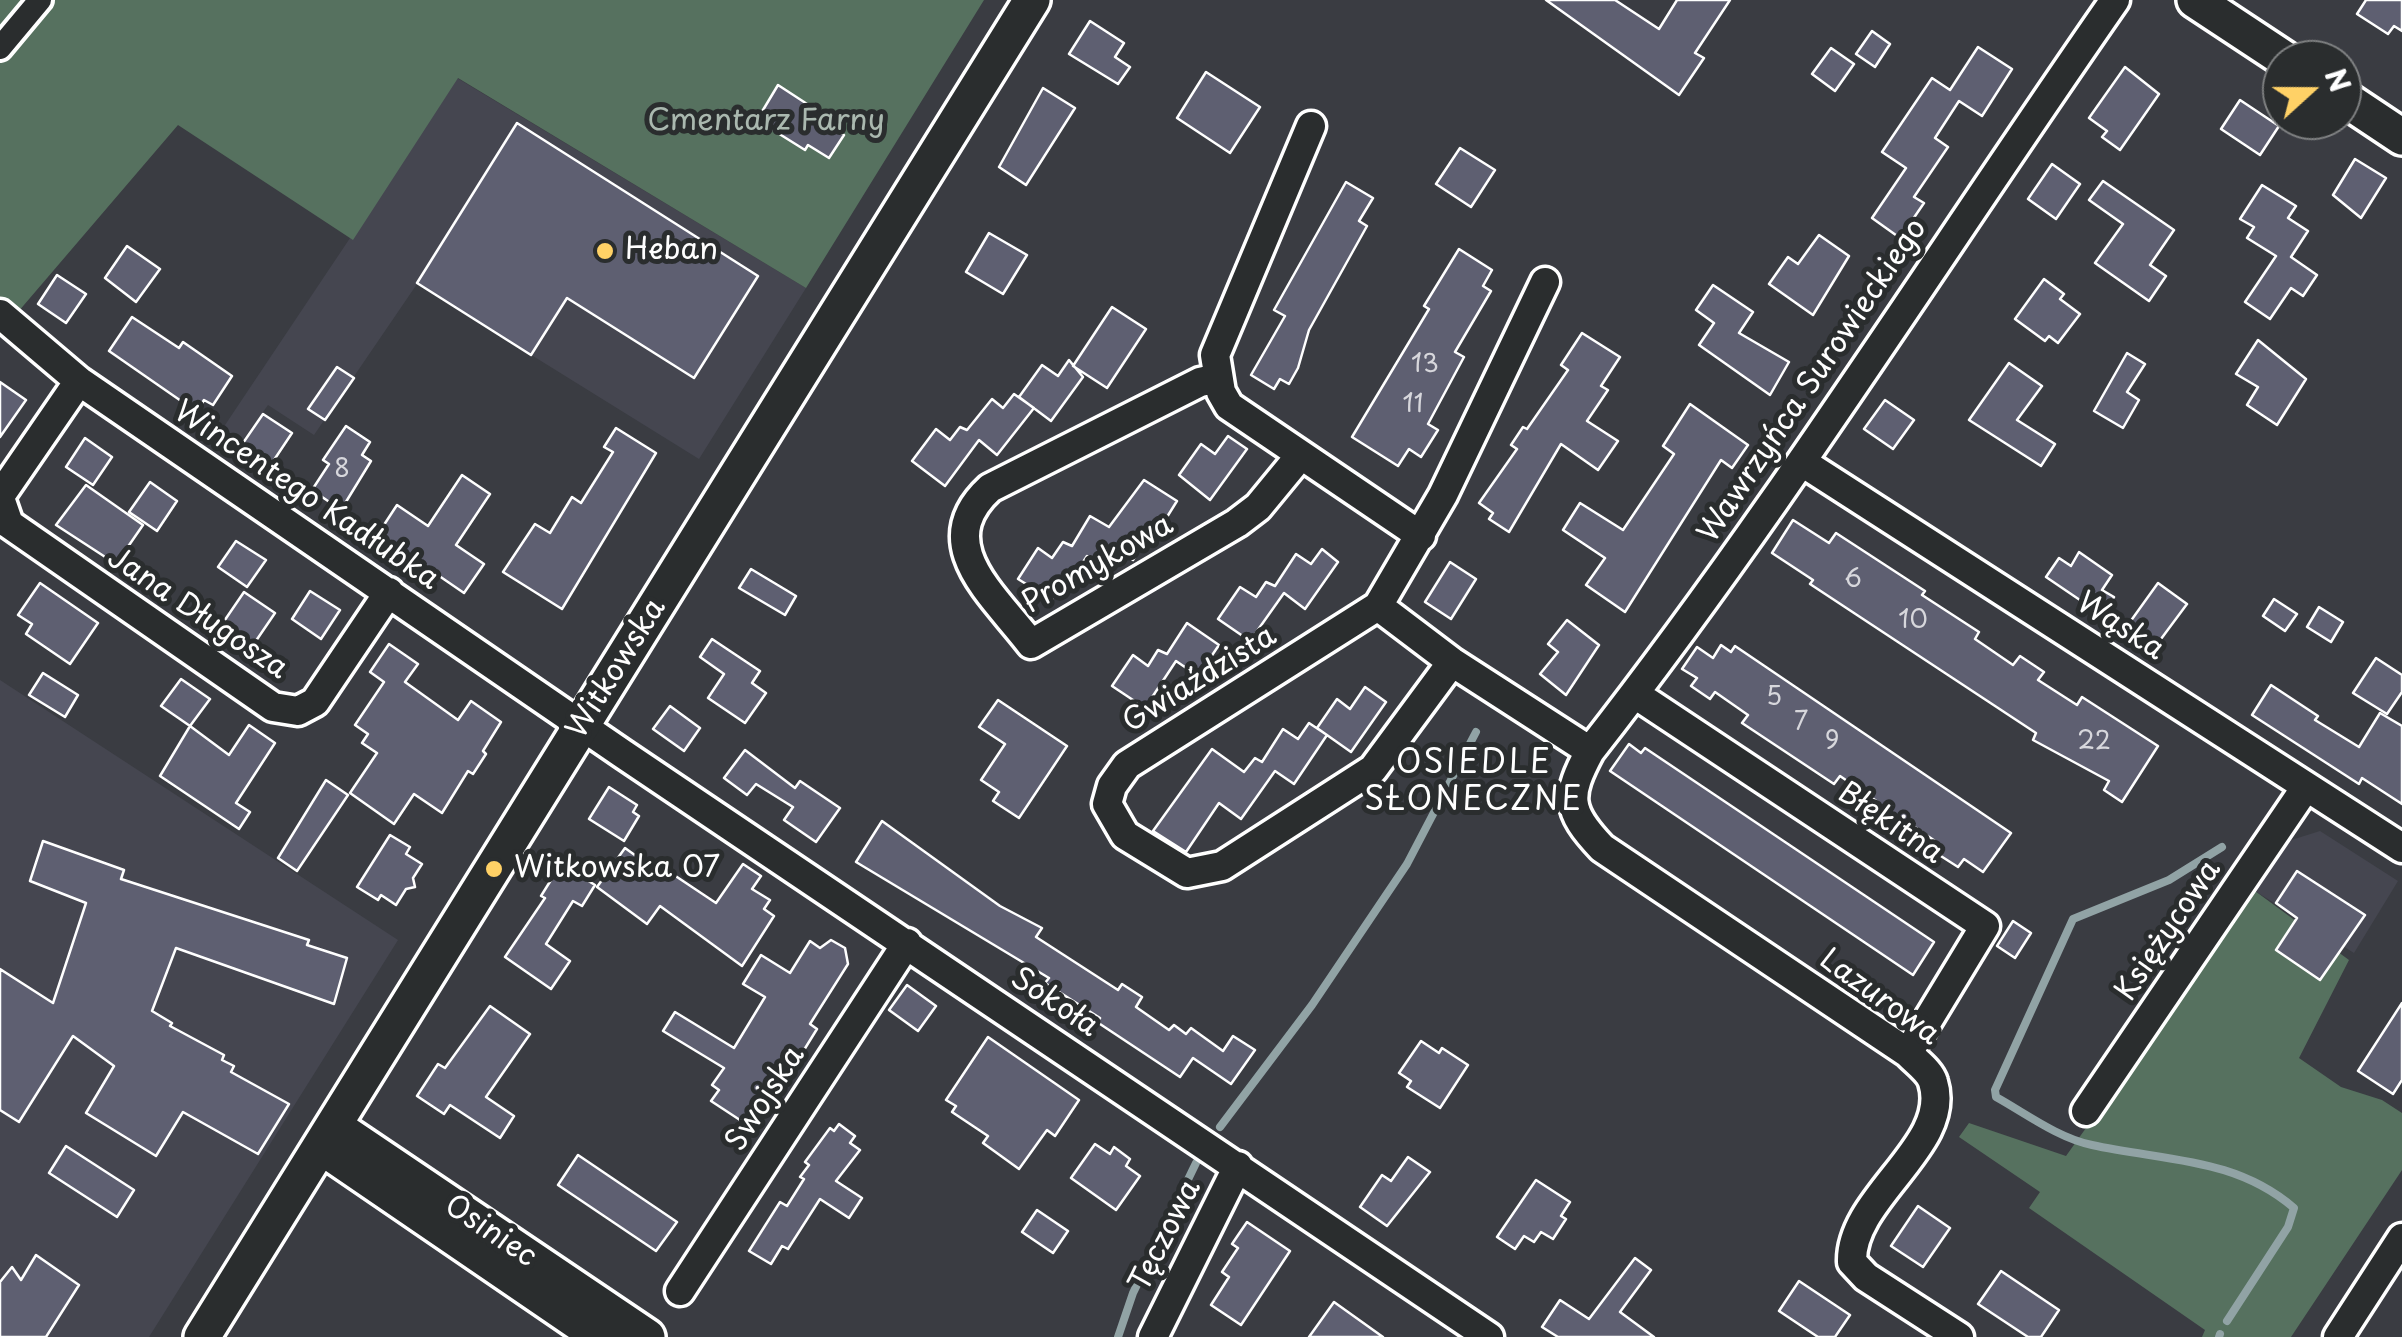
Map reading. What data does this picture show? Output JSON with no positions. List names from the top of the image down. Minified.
{"streets":{"street":["Wawrzyńca Surowieckiego","Wincentego Kadłubka","Promykowa","Jana Długosza","Wąska","Witkowska","Gwiaździsta","Błękitna","Księżycowa","Lazurowa","Sokoła","Swojska","Osiniec","Tęczowa"]},"crossings":[["Wawrzyńca Surowieckiego","Wąska"],["Wawrzyńca Surowieckiego","Błękitna"],["Wawrzyńca Surowieckiego","Lazurowa"],["Wincentego Kadłubka","Jana Długosza"],["Wincentego Kadłubka","Witkowska"],["Wincentego Kadłubka","Sokoła"],["Wąska","Księżycowa"],["Witkowska","Sokoła"],["Witkowska","Osiniec"],["Błękitna","Lazurowa"],["Sokoła","Swojska"],["Sokoła","Tęczowa"]],"districts":["OSIEDLE SŁONECZNE"],"parks":["Cmentarz Farny"],"places":["Heban","Witkowska 07"],"house_numbers":["13","11","8","6","10","5","7","9","22"],"north":"right"}
